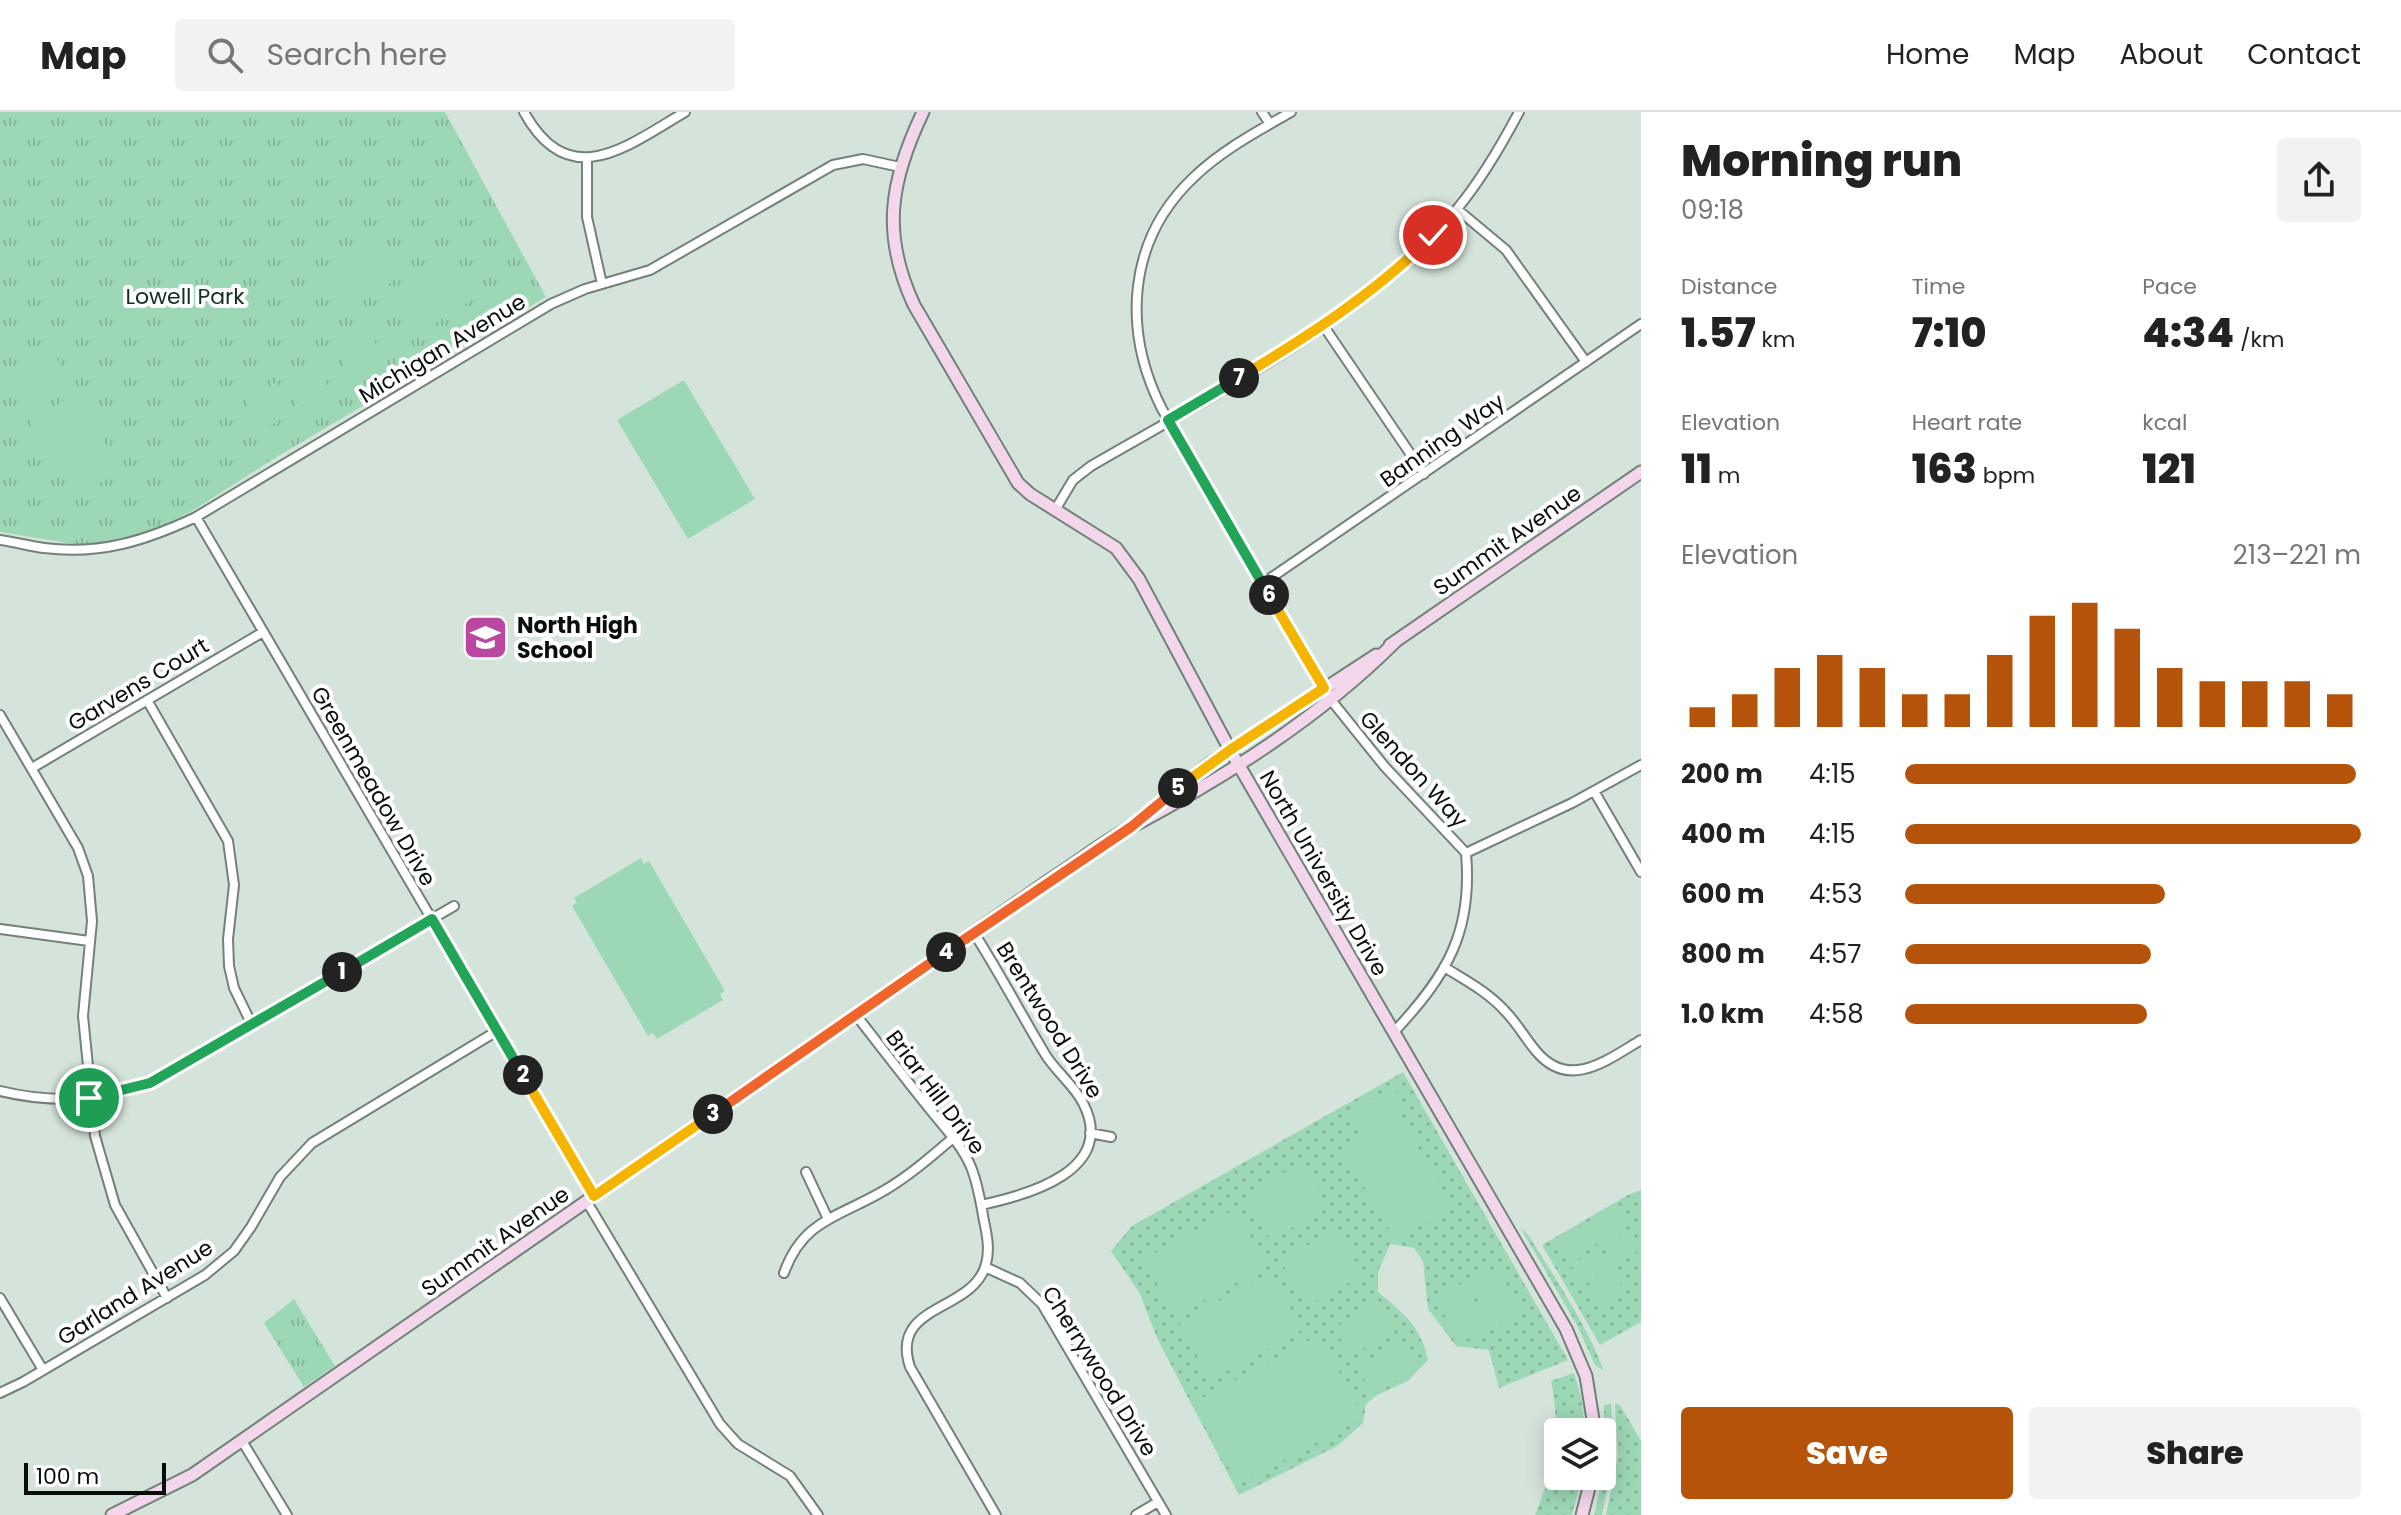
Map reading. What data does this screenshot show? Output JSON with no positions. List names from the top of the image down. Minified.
{"streets":{"main road":["Summit Avenue","North University Drive"],"street":["Michigan Avenue","Banning Way","Garvens Court","Glendon Way","Greenmeadow Drive","Brentwood Drive","Briar Hill Drive","Garland Avenue","Cherrywood Drive"]},"crossings":[["Michigan Avenue","Greenmeadow Drive"],["Michigan Avenue","North University Drive"],["Summit Avenue","Glendon Way"],["Summit Avenue","Greenmeadow Drive"],["Summit Avenue","North University Drive"],["Summit Avenue","Brentwood Drive"],["Summit Avenue","Briar Hill Drive"],["Garvens Court","Greenmeadow Drive"],["Glendon Way","North University Drive"],["Greenmeadow Drive","Garland Avenue"],["Brentwood Drive","Briar Hill Drive"],["Briar Hill Drive","Cherrywood Drive"]],"parks":["Lowell Park"],"places":{"school or university":["North High School"]},"scale_bar":"100 m","page":{"header":"Map","search":"Search here","nav":["Home","Map","About","Contact"],"heading":["Morning run","09:18"],"stats":[["Distance","1.57 km"],["Time","7:10"],["Pace","4:34 /km"],["Elevation","11 m"],["Heart rate","163 bpm"],["kcal","121"]],"pins":["7","6","5","4","1","2","3"],"chart":["Elevation","213–221 m"],"list":[{"name":"200 m","note":"4:15"},{"name":"400 m","note":"4:15"},{"name":"600 m","note":"4:53"},{"name":"800 m","note":"4:57"},{"name":"1.0 km","note":"4:58"}],"buttons":["Save","Share"],"scale":"100 m"}}
